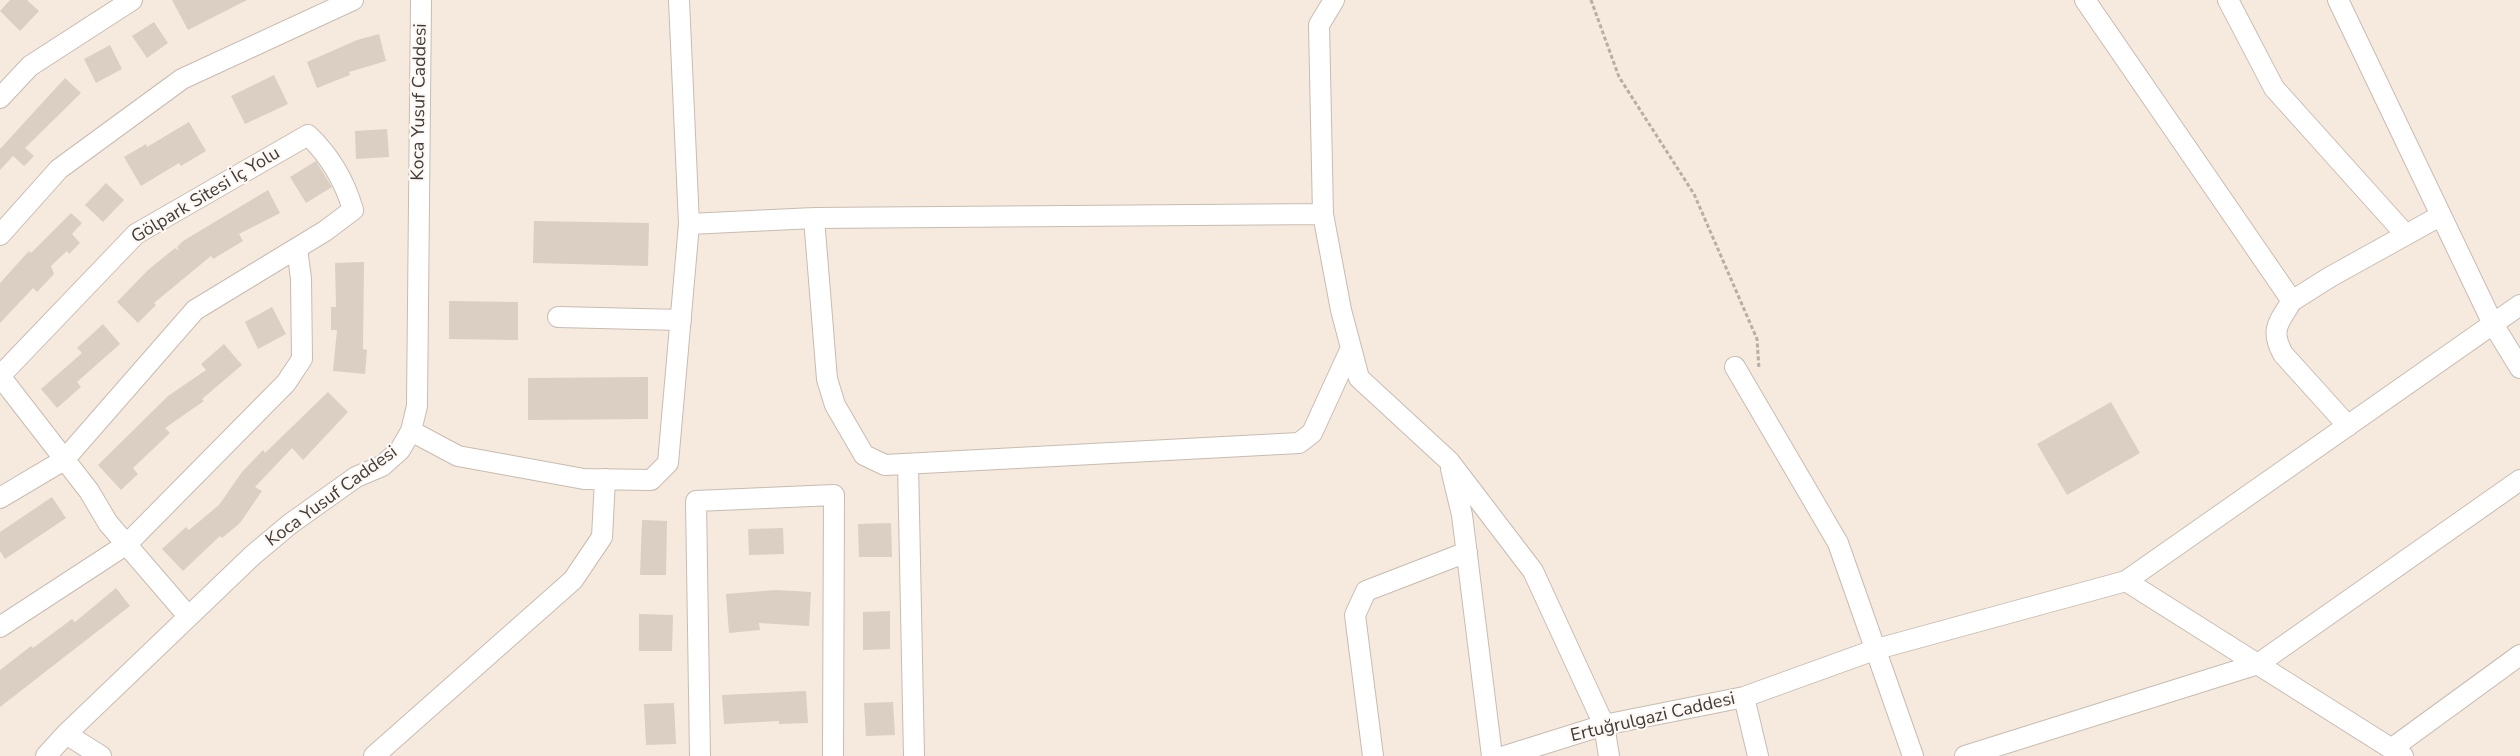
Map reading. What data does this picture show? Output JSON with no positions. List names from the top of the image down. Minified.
{"streets":{"street":["Koca Yusuf Caddesi","Gölpark Sitesi İç Yolu","Ertuğrulgazi Caddesi"]},"crossings":[["Koca Yusuf Caddesi","Gölpark Sitesi İç Yolu"]]}
